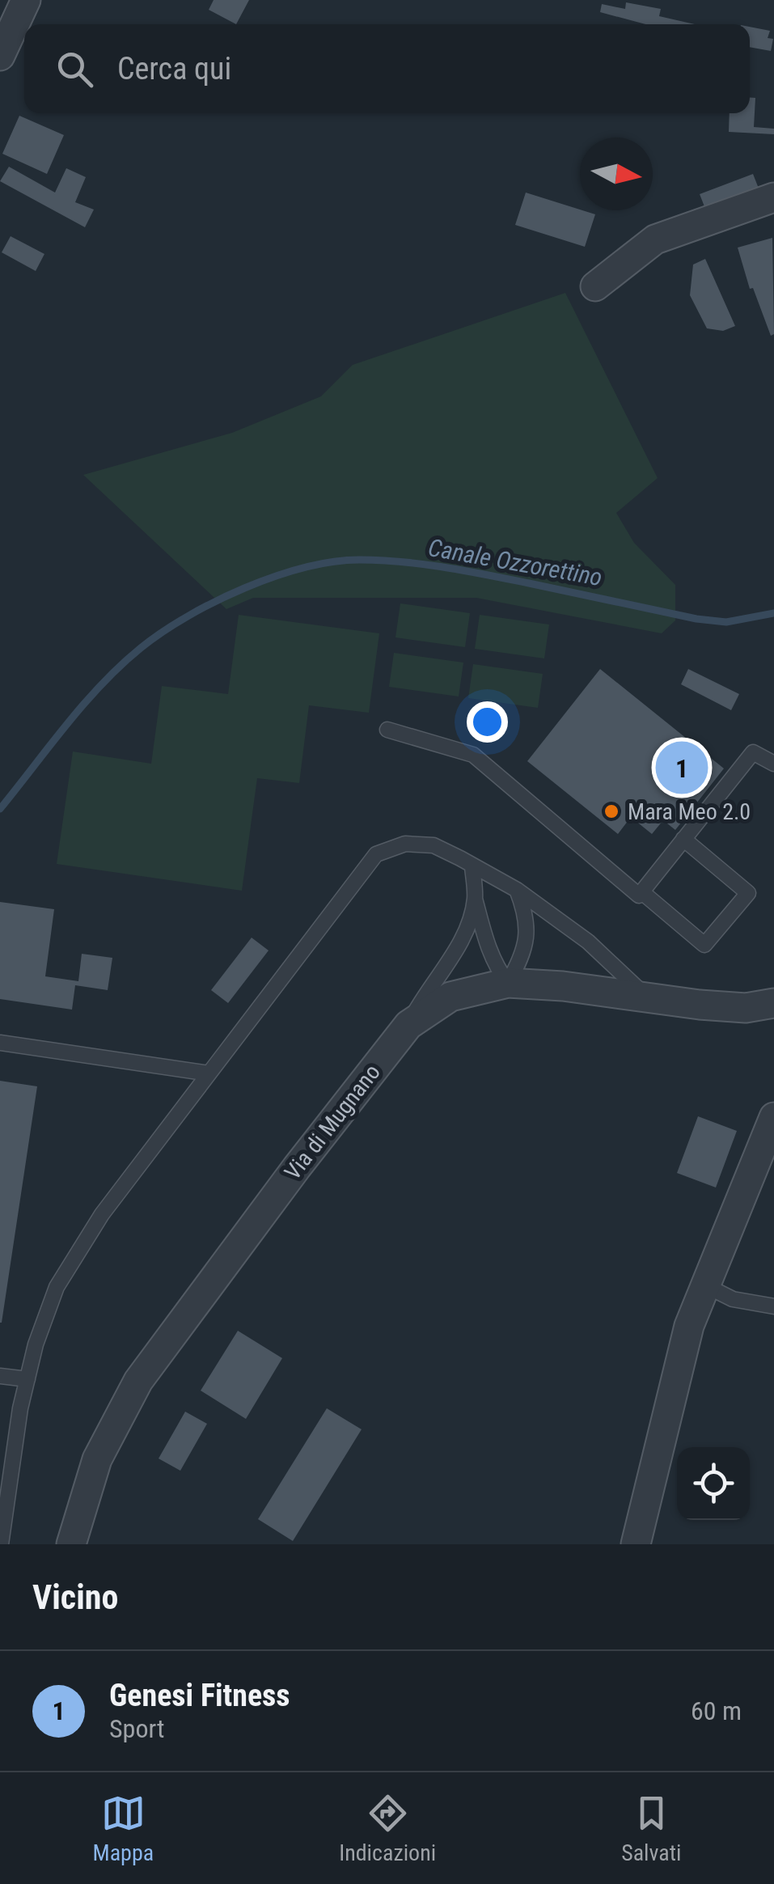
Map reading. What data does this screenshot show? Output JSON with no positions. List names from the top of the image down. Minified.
{"streets":{"street":["Via di Mugnano"]},"water":["Canale Ozzorettino"],"places":["Mara Meo 2.0"],"north":"right","page":{"search":"Cerca qui","pins":"1","heading":"Vicino","list":[{"mark":"1","name":"Genesi Fitness","note":"Sport","value":"60 m"}],"nav":["Mappa","Indicazioni","Salvati"]}}
